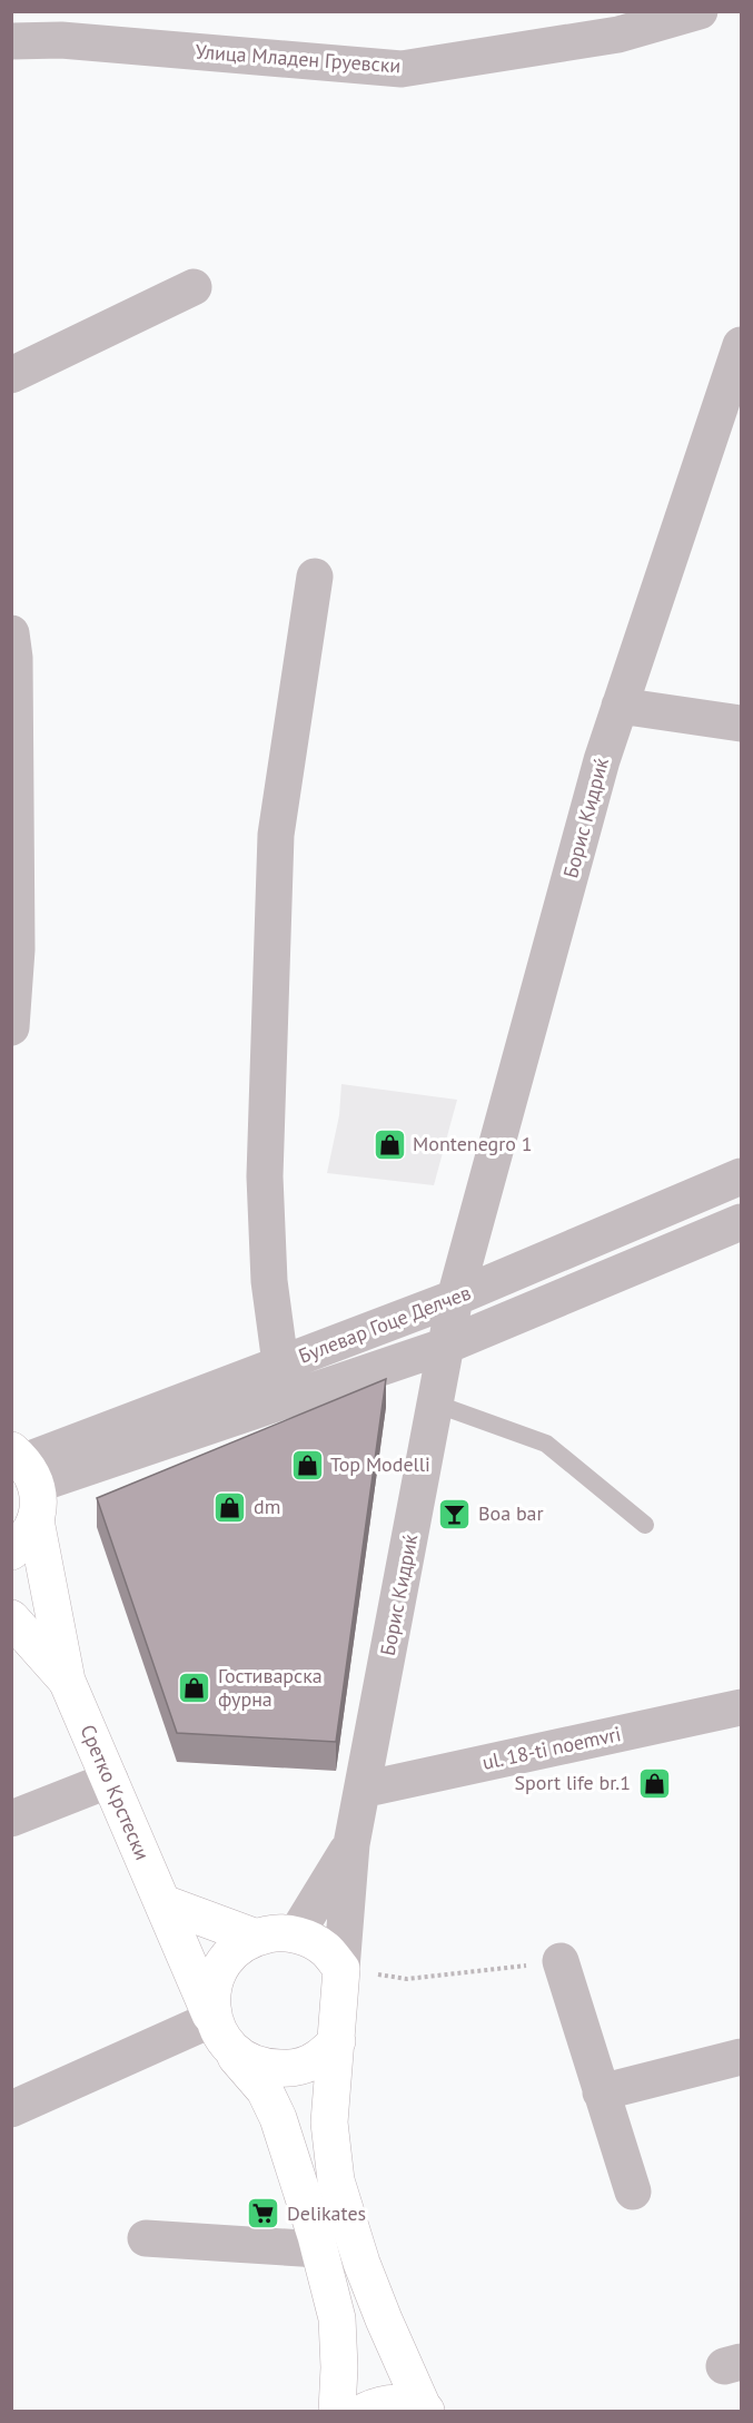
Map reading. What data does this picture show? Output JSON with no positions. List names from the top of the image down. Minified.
{"streets":{"main road":["Сретко Крстески"],"street":["Улица Младен Груевски","Борис Кидриќ","Булевар Гоце Делчев","ul. 18-ti noemvri"]},"crossings":[["Борис Кидриќ","Булевар Гоце Делчев"],["Борис Кидриќ","ul. 18-ti noemvri"],["Булевар Гоце Делчев","Сретко Крстески"]],"places":{"shop":["Montenegro 1","Top Modelli","dm","Гостиварска фурна","Sport life br.1"],"bar":["Boa bar"],"supermarket":["Delikates"]}}
